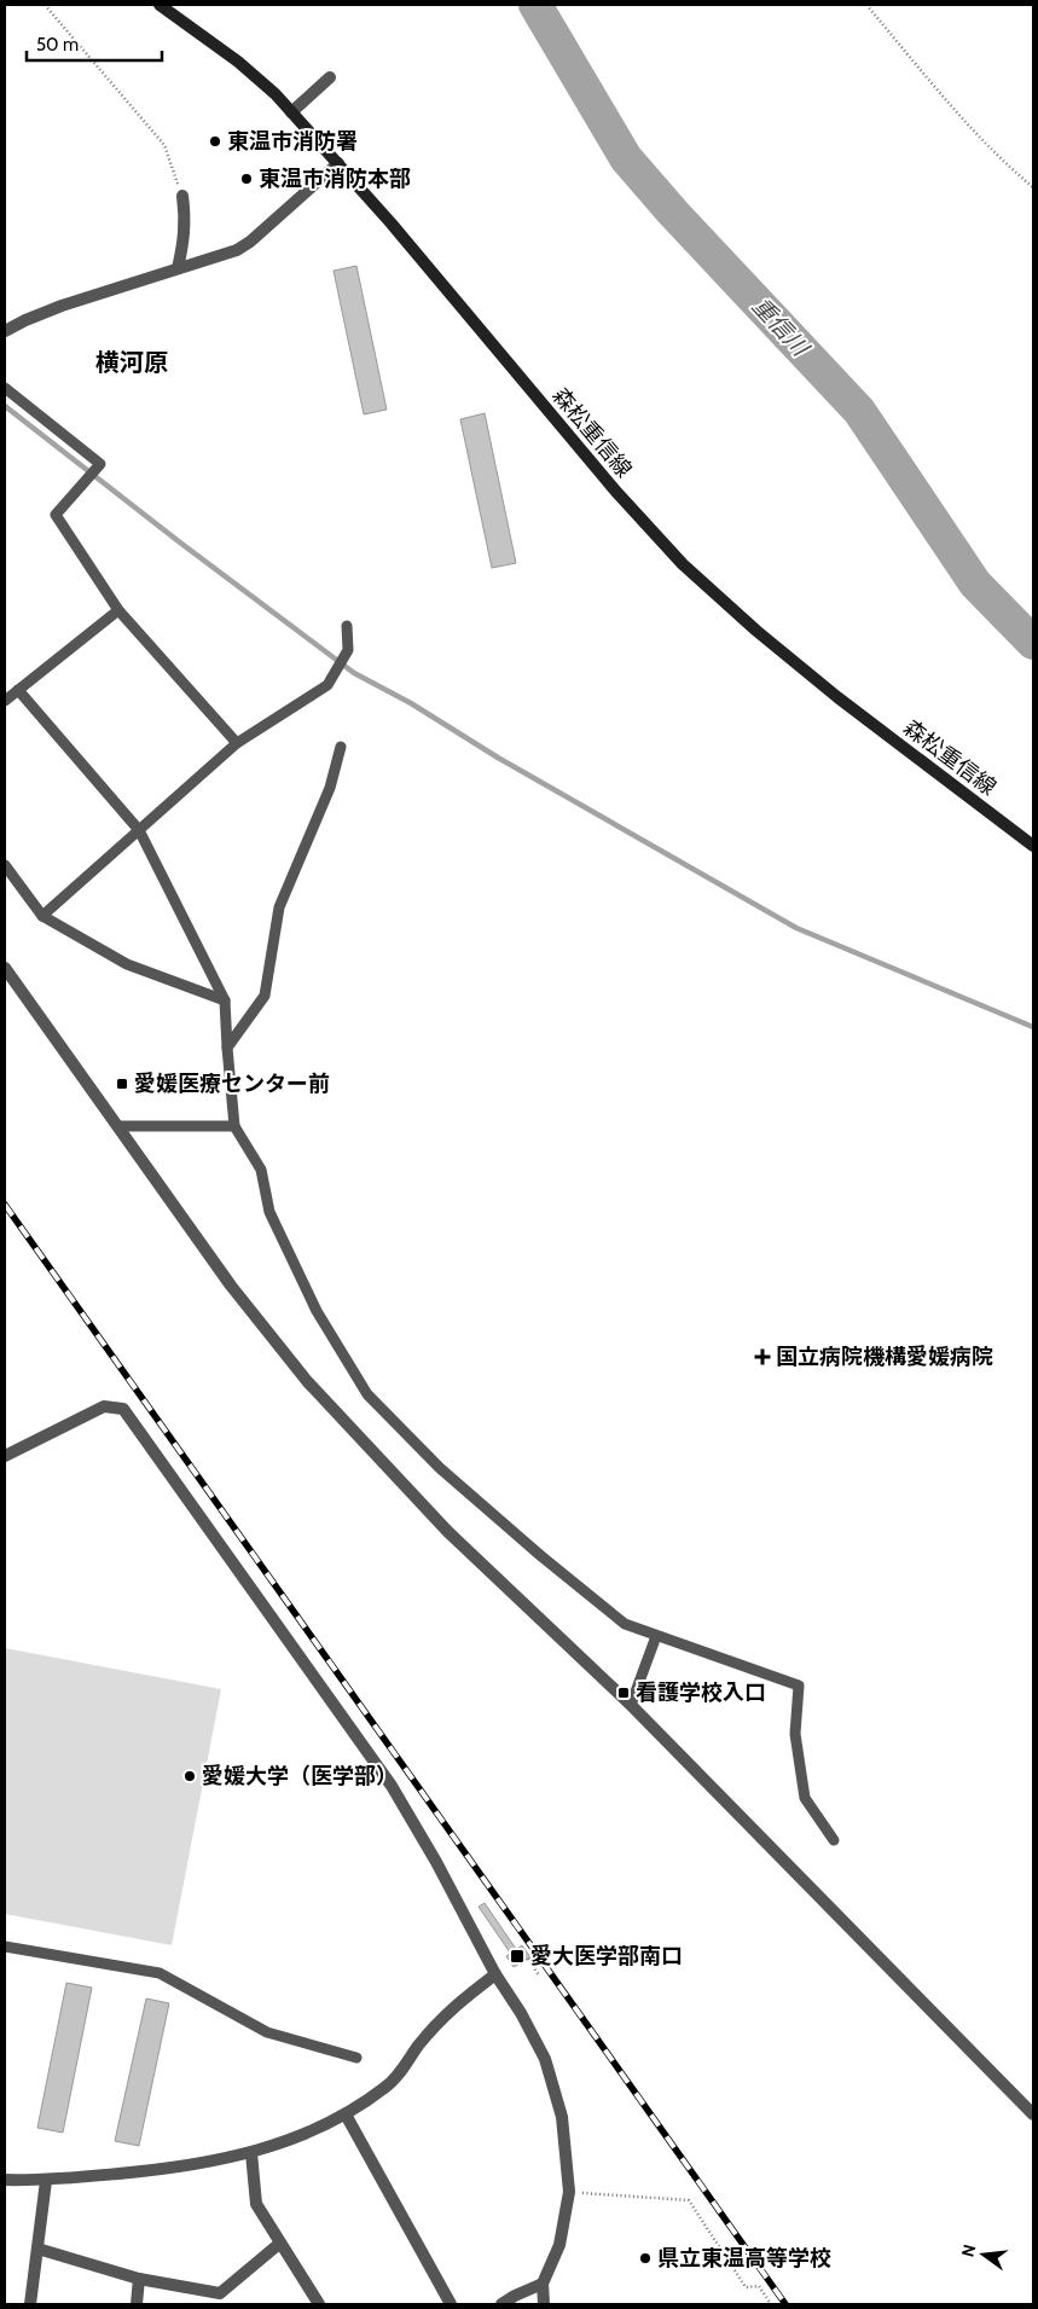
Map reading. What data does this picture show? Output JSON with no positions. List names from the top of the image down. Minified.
{"streets":{"main road":["森松重信線"]},"districts":["横河原"],"water":["重信川"],"places":{"other":["東温市消防署","東温市消防本部","愛媛大学（医学部）","県立東温高等学校"],"transit":["愛媛医療センター前","看護学校入口","愛大医学部南口"],"health":["国立病院機構愛媛病院"]},"scale_bar":"50 m","north":"left"}
